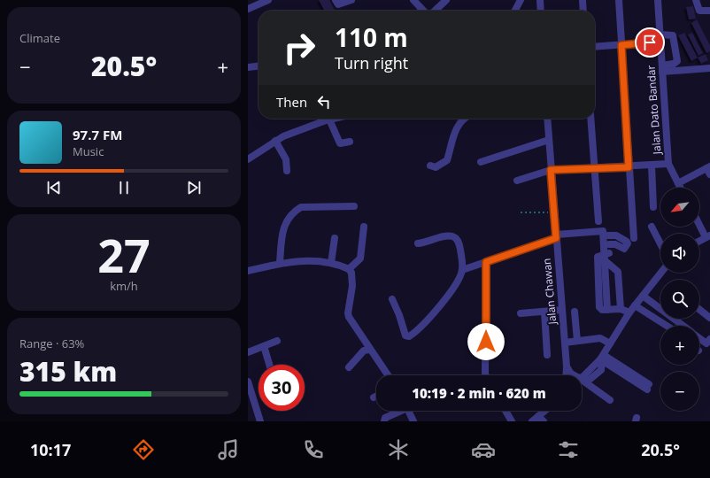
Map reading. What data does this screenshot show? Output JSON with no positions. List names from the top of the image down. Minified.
{"streets":{"street":["Jalan Dato Bandar","Jalan Chawan"]},"north":"bottom left","page":{"tile":["Climate",["27","km/h"],["Range · 63%","315 km"]],"turn":["110 m","Turn right"],"heat":["−","20.5°","+"],"then":"Then","song":["97.7 FM","Music"],"map_buttons":["+","−"],"limit":"30","trip":"10:19 · 2 min · 620 m","tabs":["10:17","20.5°"]}}
